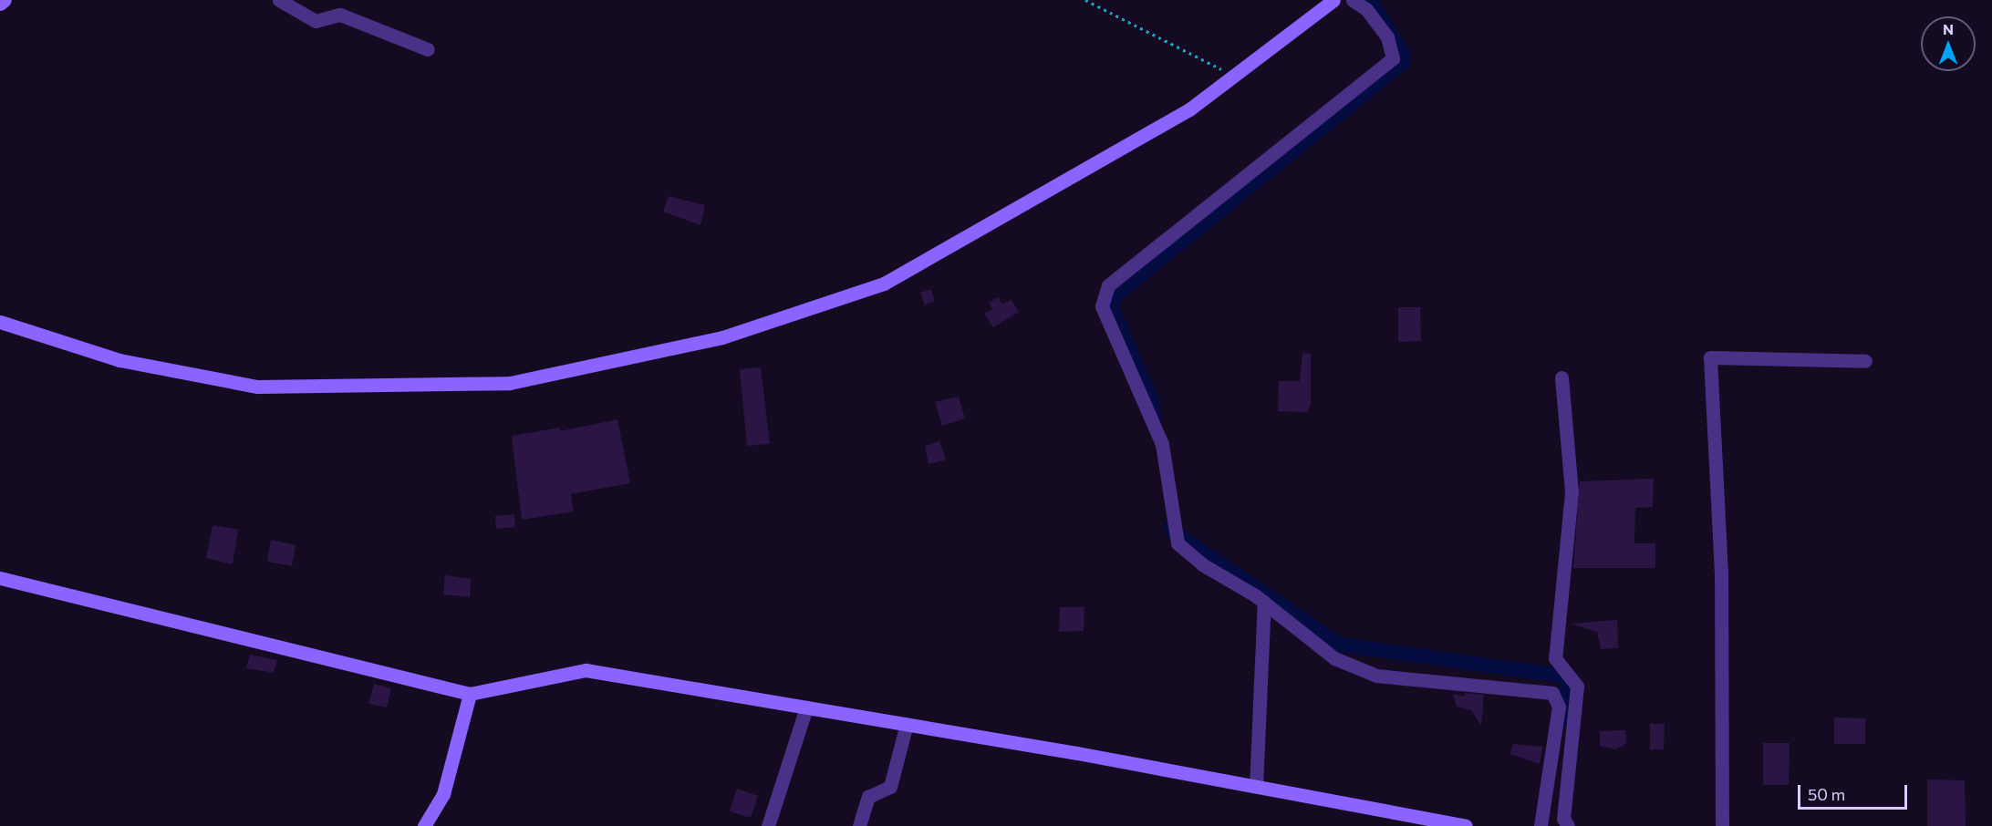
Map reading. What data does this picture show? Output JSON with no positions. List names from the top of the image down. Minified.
{"scale_bar":"50 m","north":"top"}
